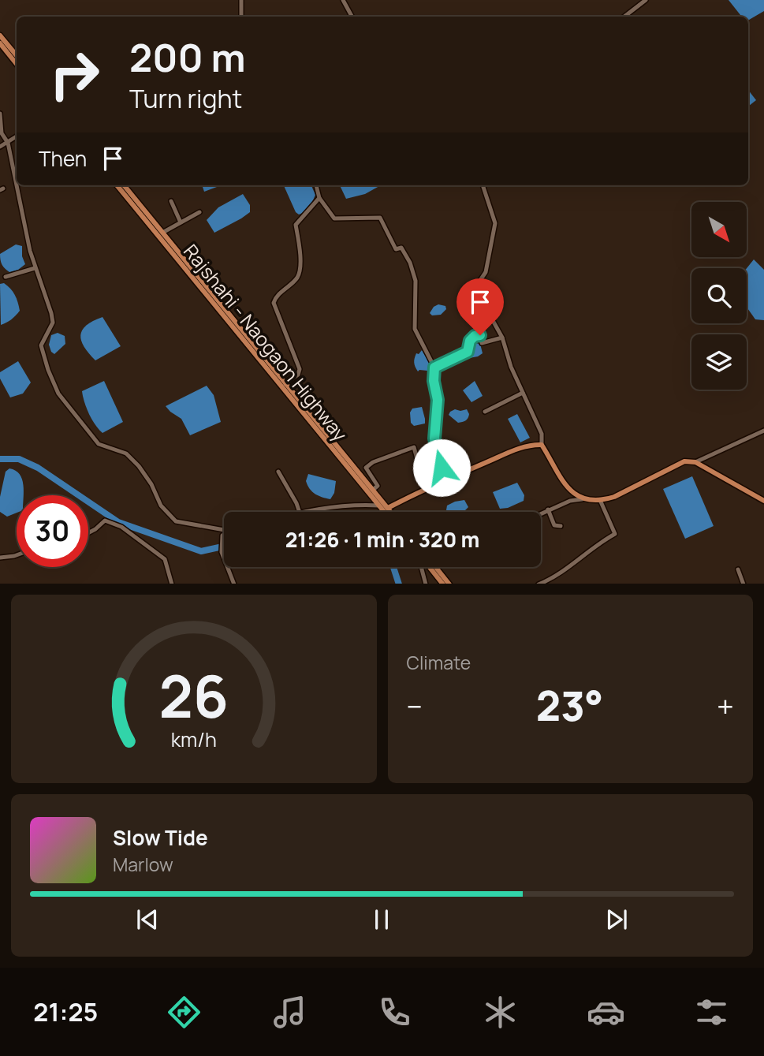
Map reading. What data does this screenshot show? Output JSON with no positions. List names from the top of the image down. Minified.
{"streets":{"main road":["Rajshahi - Naogaon Highway"]},"north":"bottom right","page":{"turn":["200 m","Turn right"],"then":"Then","limit":"30","trip":"21:26 · 1 min · 320 m","tile":"Climate","heat":["−","23°","+"],"song":["Slow Tide","Marlow"],"tabs":"21:25","gauge":["26","km/h"]}}
